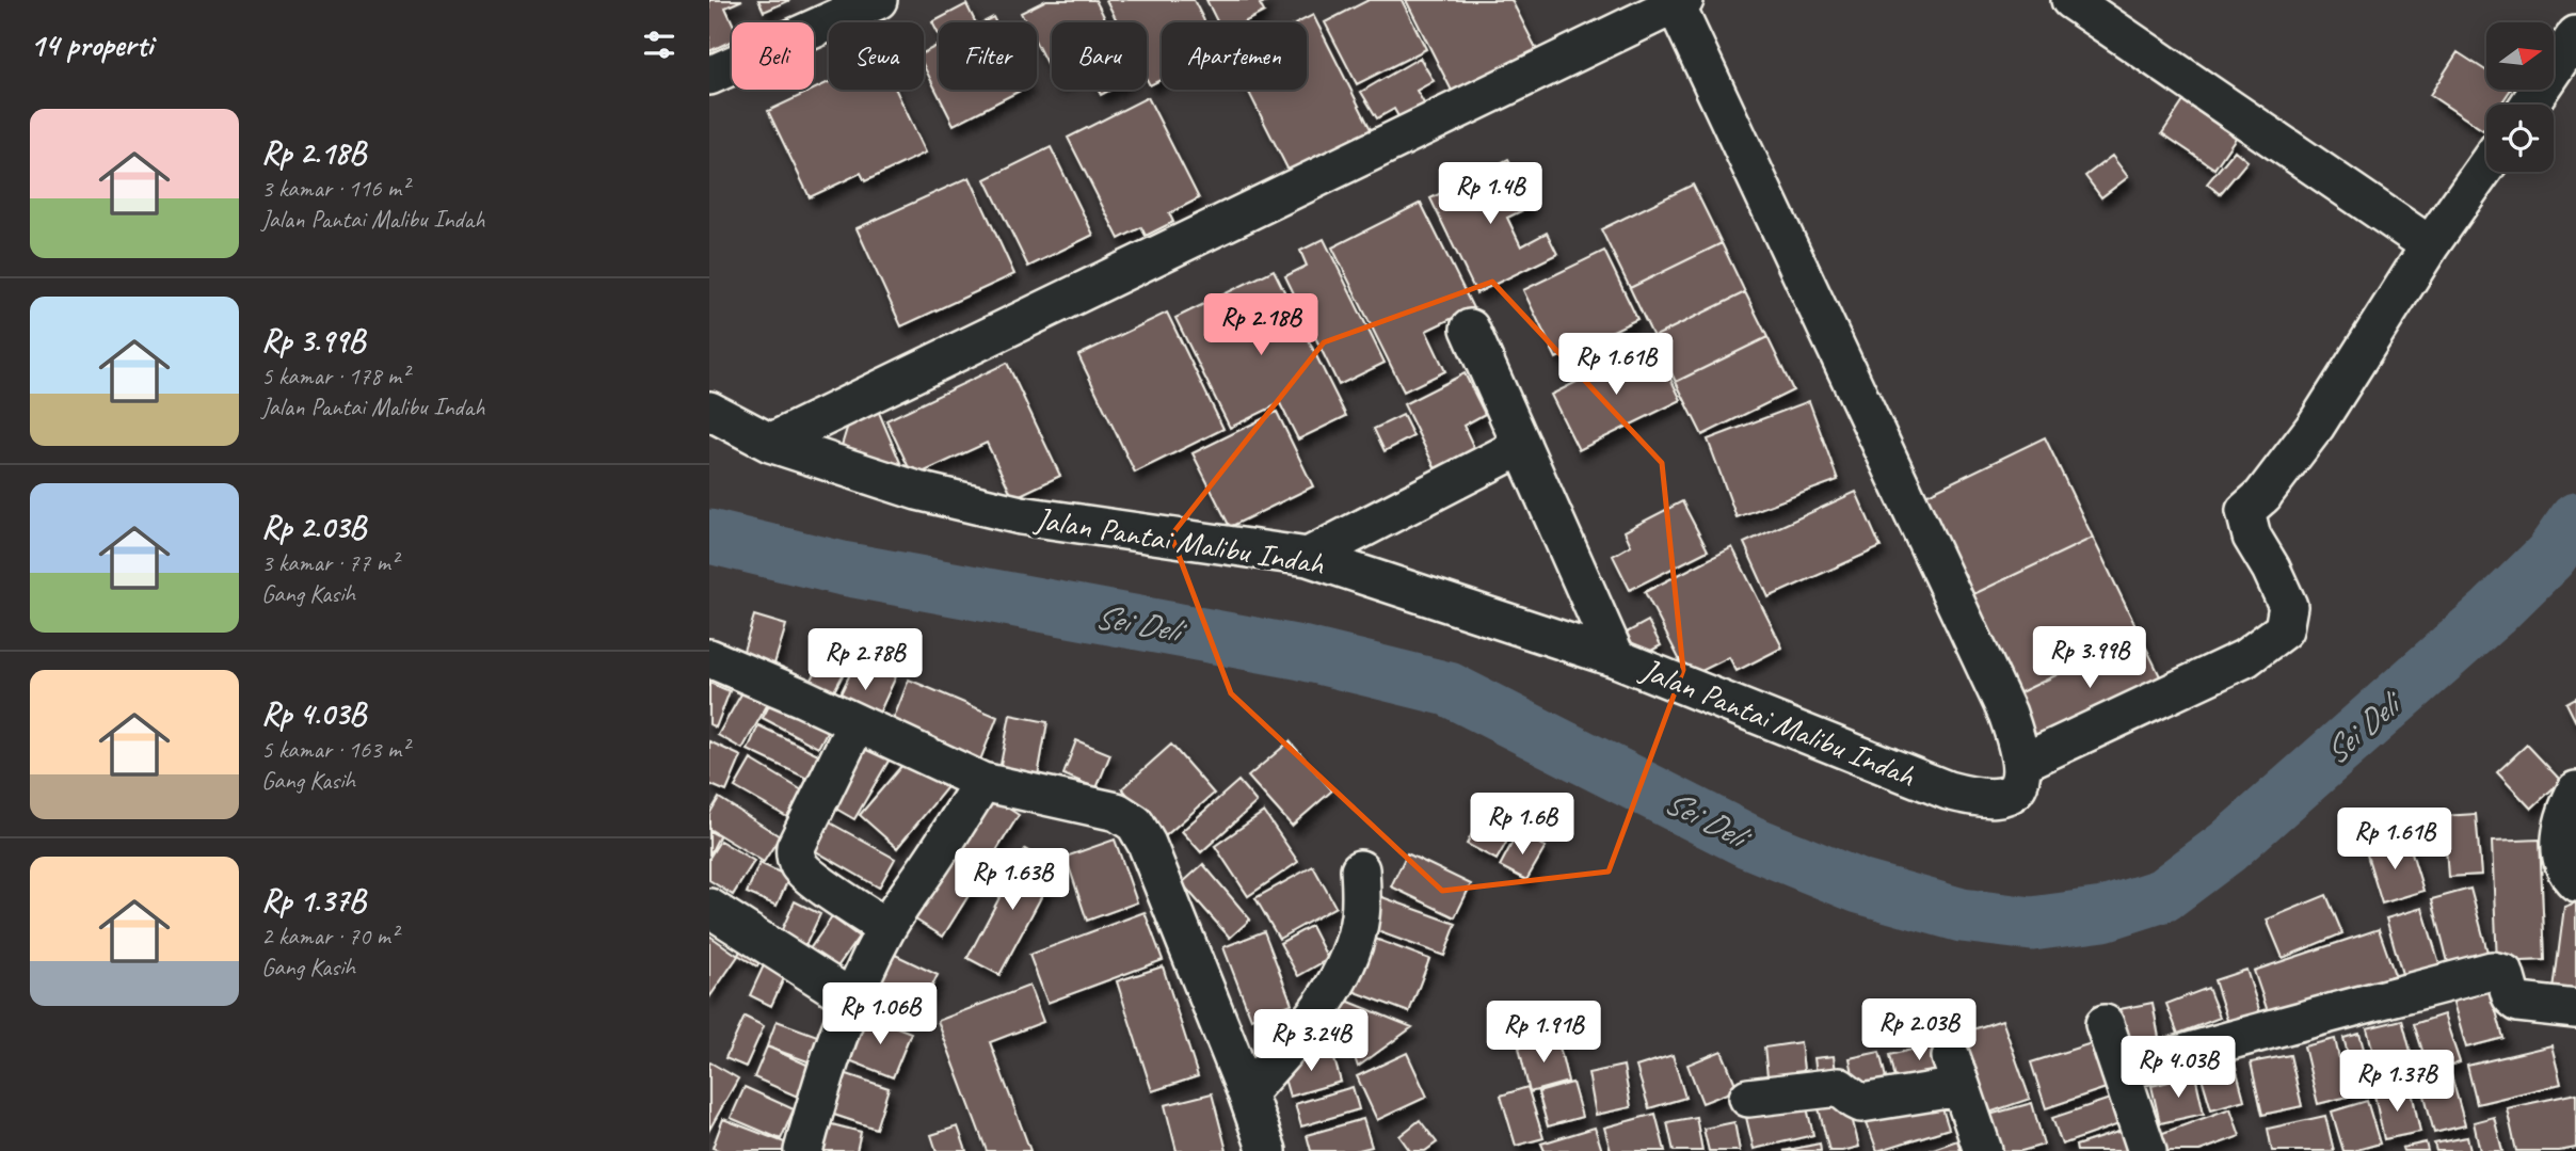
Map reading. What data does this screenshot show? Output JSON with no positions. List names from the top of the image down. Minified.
{"streets":{"street":["Jalan Pantai Malibu Indah"]},"water":["Sei Deli"],"north":"right","page":{"heading":"14 properti","chip":["Beli","Sewa","Filter","Baru","Apartemen"],"list":[{"name":"Rp 2.18B","note":"3 kamar · 116 m² · Jalan Pantai Malibu Indah"},{"name":"Rp 3.99B","note":"5 kamar · 178 m² · Jalan Pantai Malibu Indah"},{"name":"Rp 2.03B","note":"3 kamar · 77 m² · Gang Kasih"},{"name":"Rp 4.03B","note":"5 kamar · 163 m² · Gang Kasih"},{"name":"Rp 1.37B","note":"2 kamar · 70 m² · Gang Kasih"}],"price":["Rp 1.4B","Rp 2.18B","Rp 1.61B","Rp 3.99B","Rp 2.78B","Rp 1.6B","Rp 1.61B","Rp 1.63B","Rp 1.06B","Rp 2.03B","Rp 1.91B","Rp 3.24B","Rp 4.03B","Rp 1.37B"]}}
